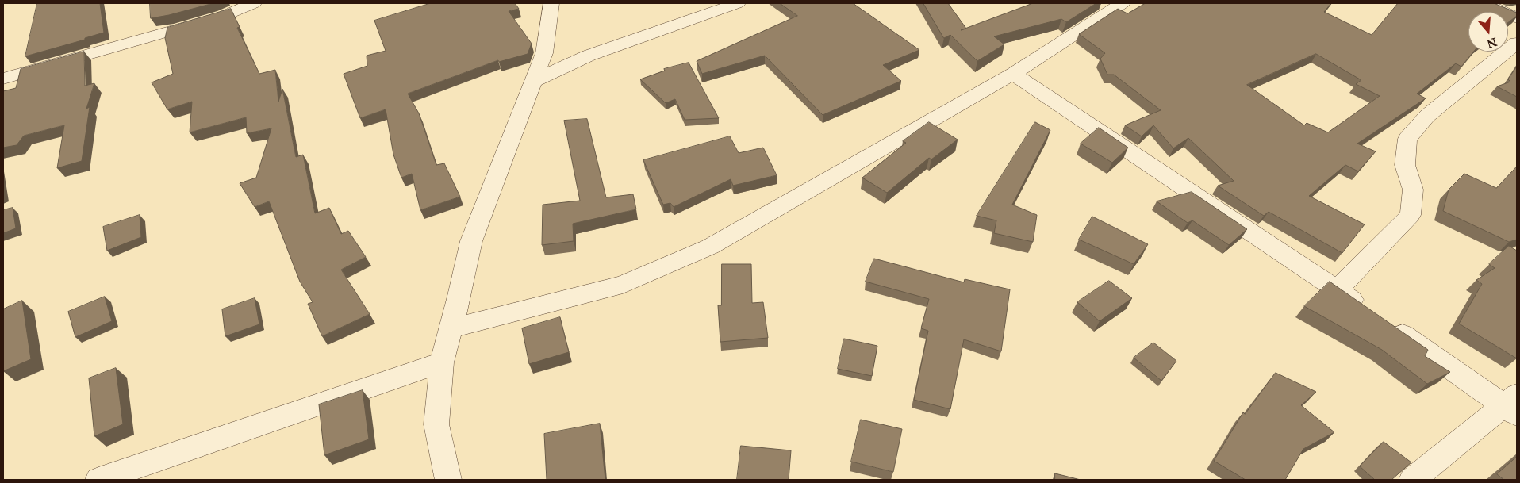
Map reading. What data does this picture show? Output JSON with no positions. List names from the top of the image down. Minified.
{"north":"bottom"}
